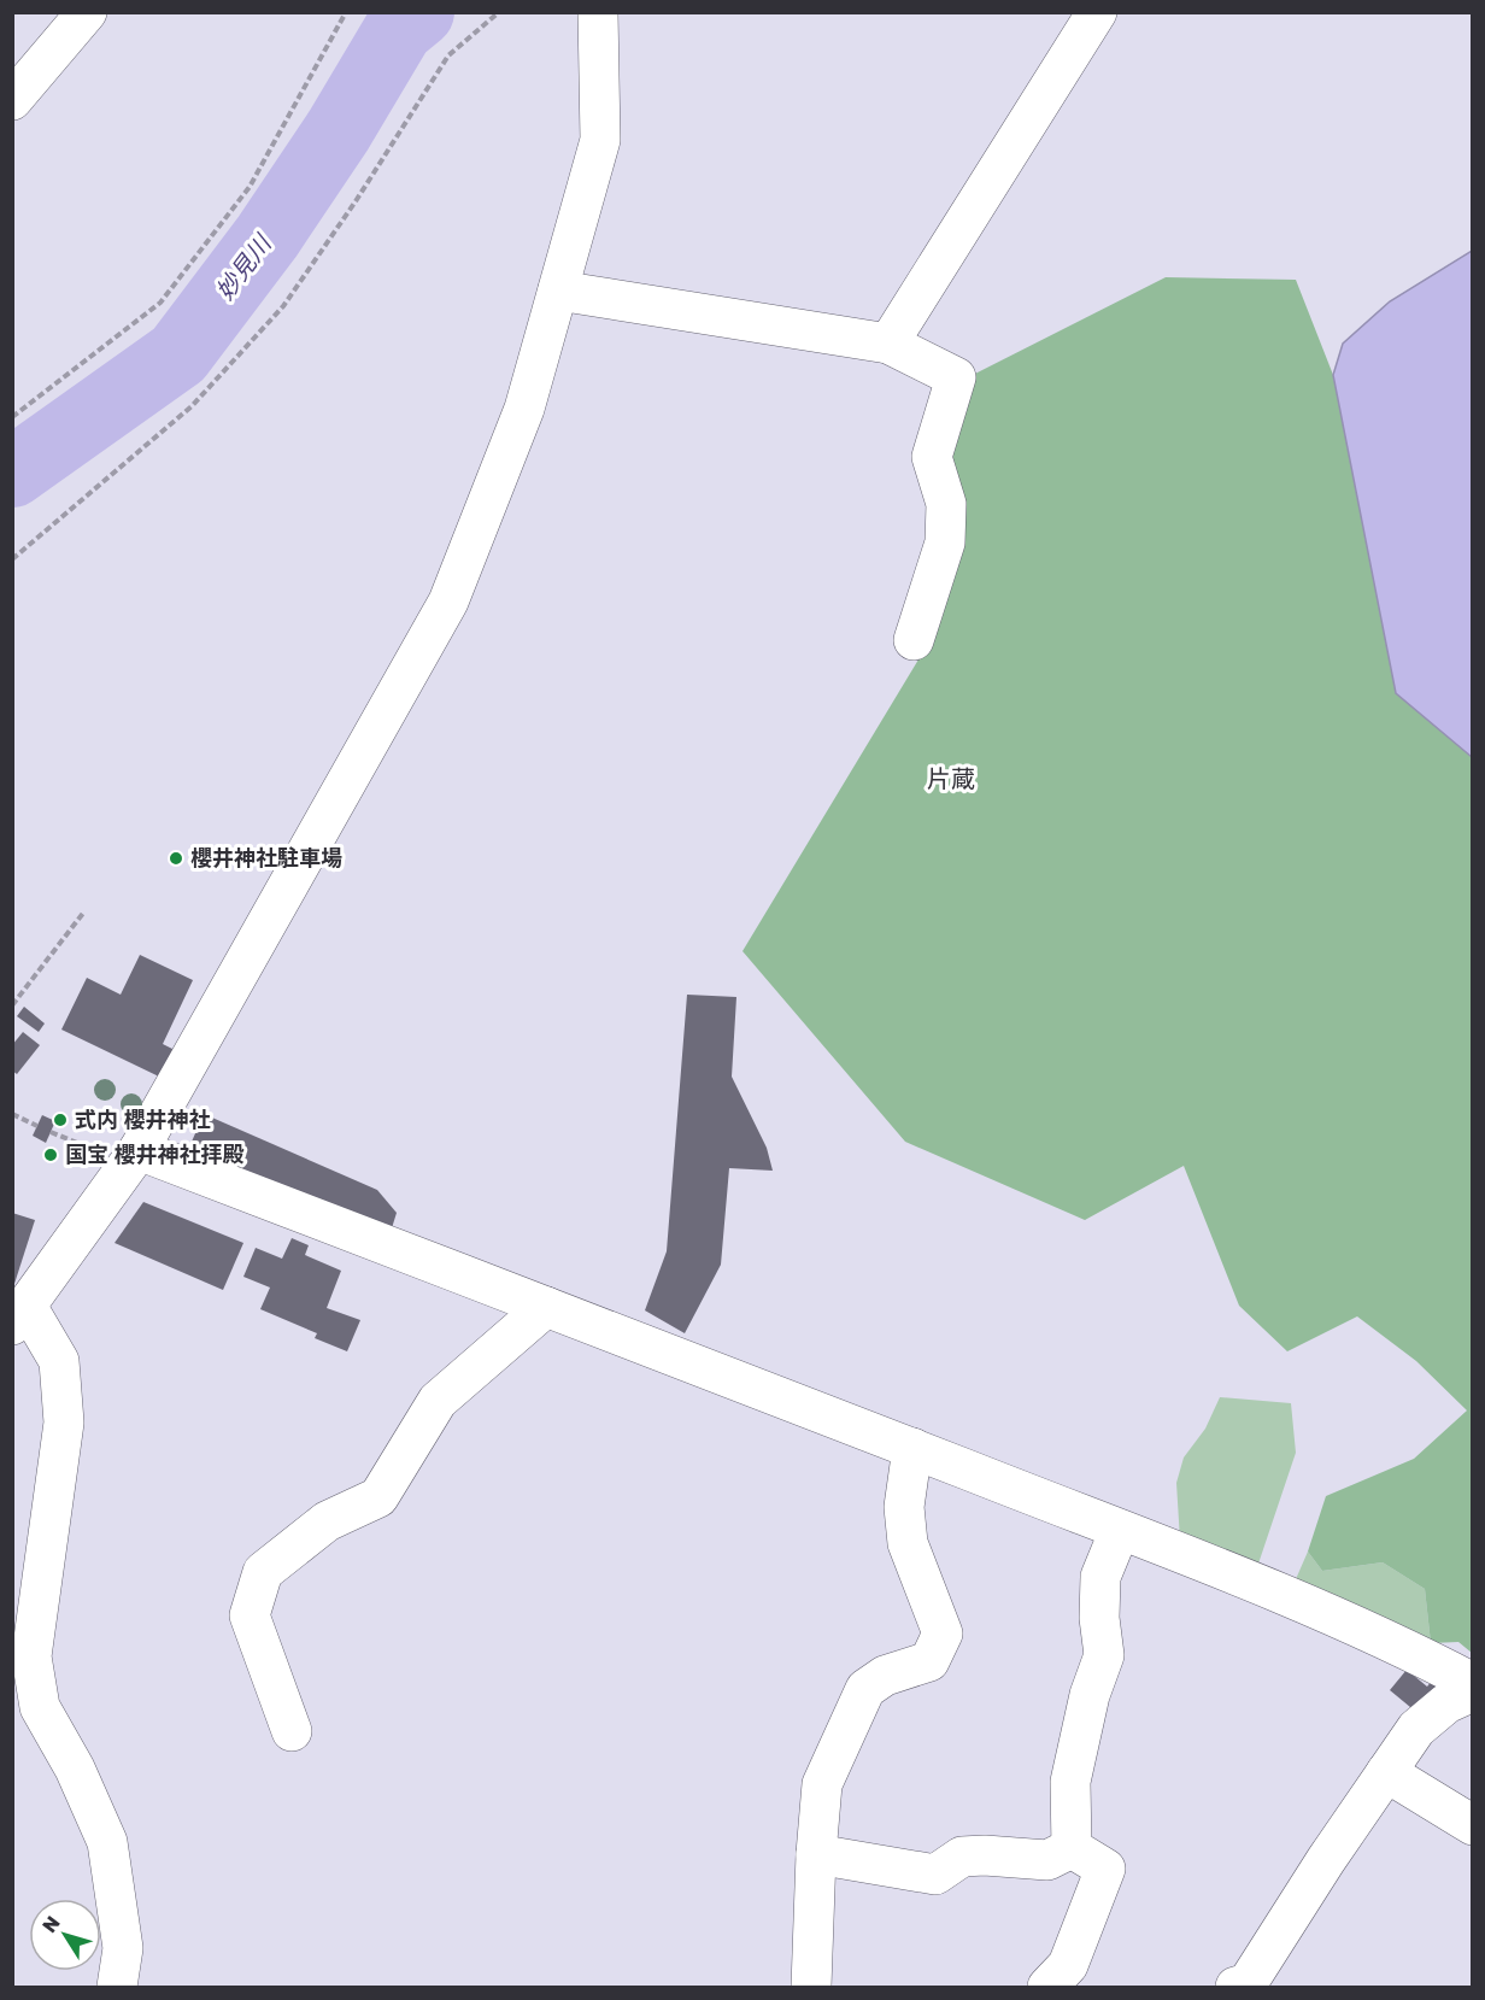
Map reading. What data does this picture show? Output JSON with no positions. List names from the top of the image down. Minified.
{"districts":["片蔵"],"water":["妙見川"],"places":["櫻井神社駐車場","式内 櫻井神社","国宝 櫻井神社拝殿"],"north":"top left"}
